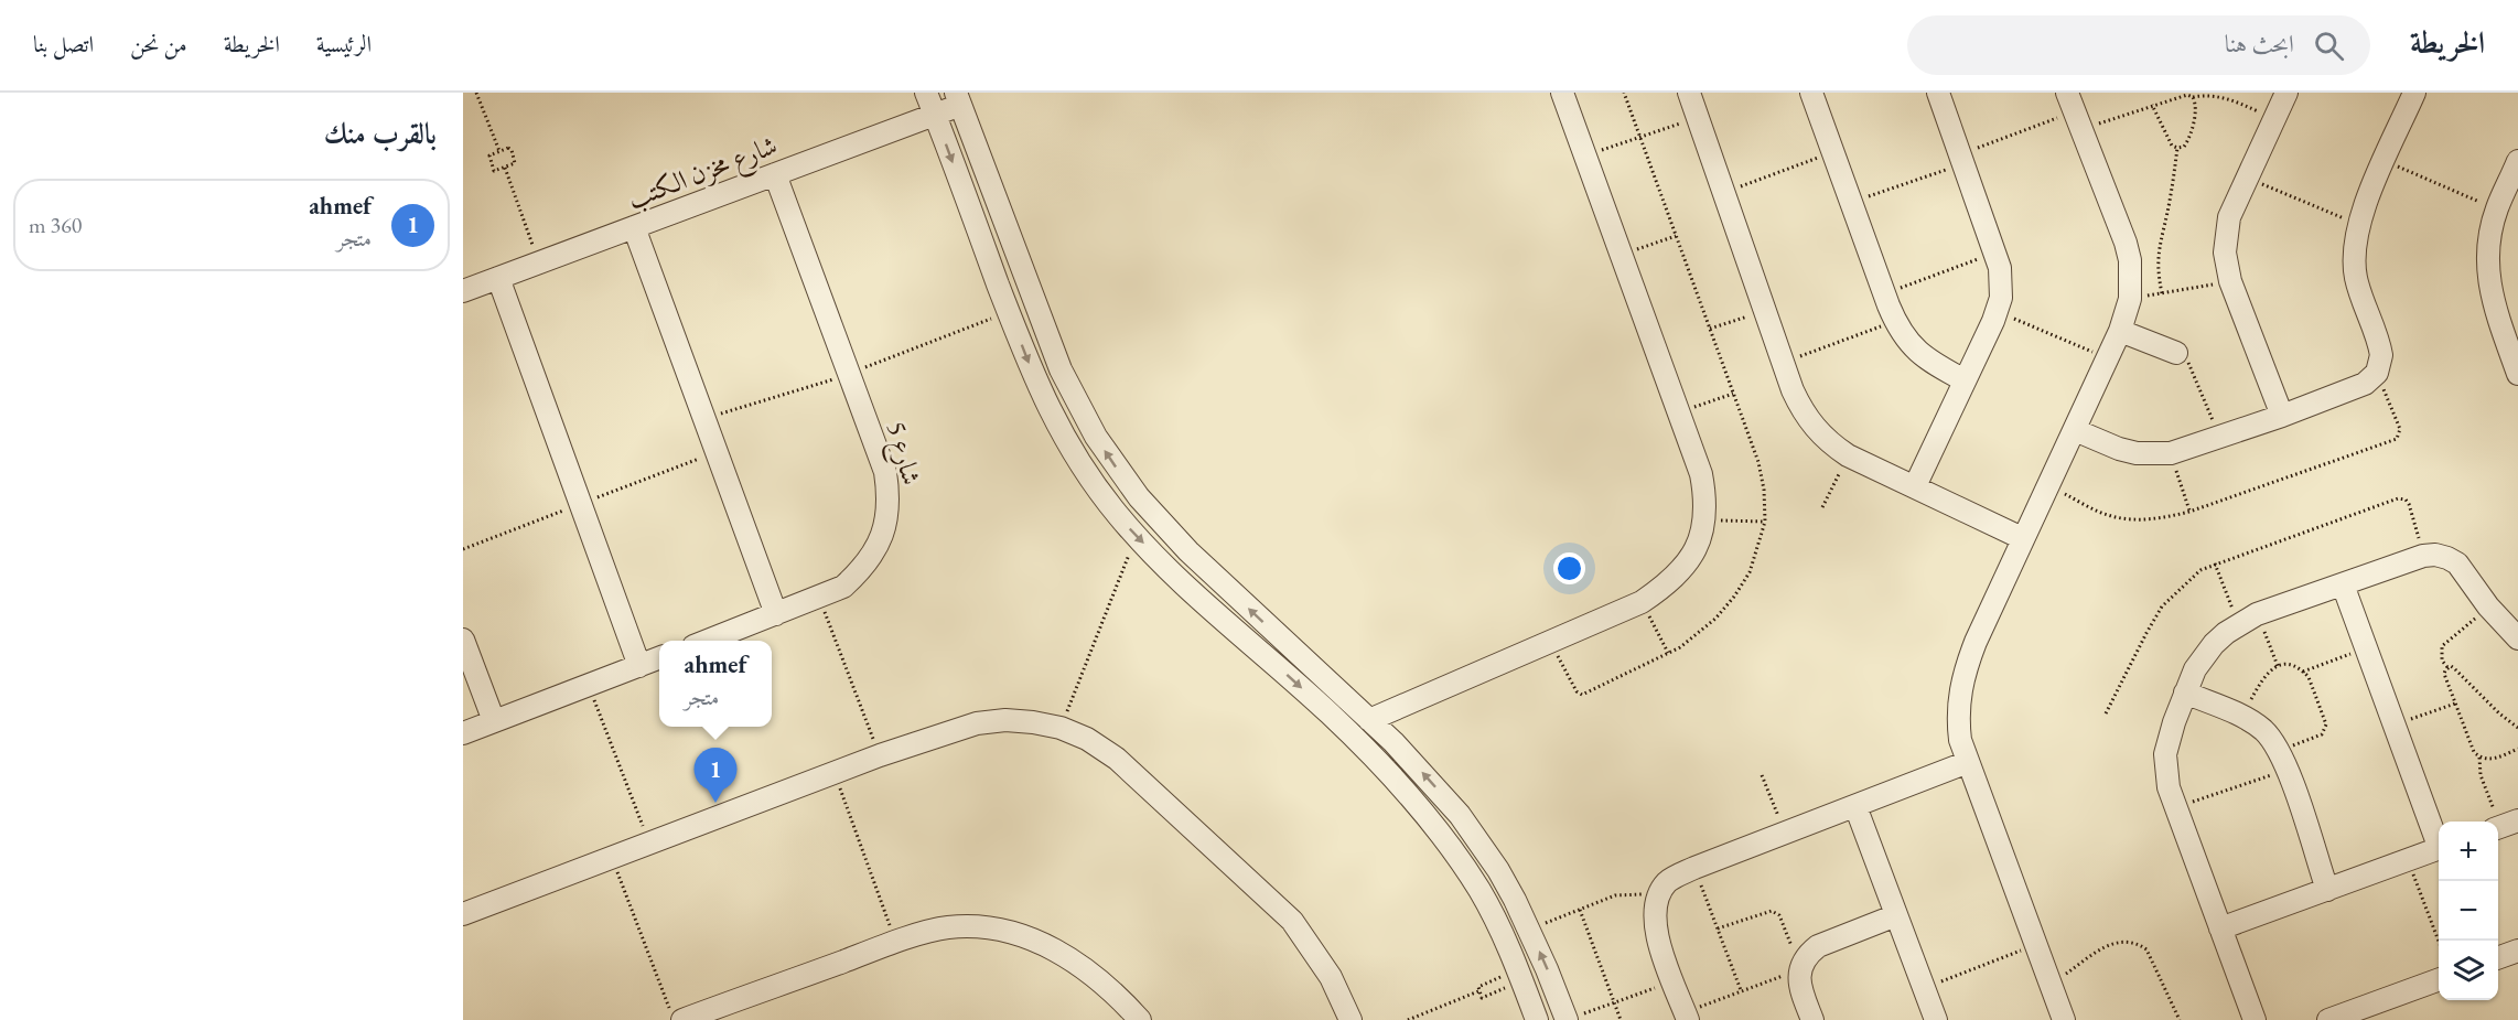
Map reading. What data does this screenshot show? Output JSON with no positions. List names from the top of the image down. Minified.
{"streets":{"street":["شارع مخزن الكتب","شارع 5"]},"crossings":[["شارع مخزن الكتب","شارع 5"]],"page":{"header":"الخريطة","search":"ابحث هنا","nav":["الرئيسية","الخريطة","من نحن","اتصل بنا"],"heading":"بالقرب منك","list":[{"mark":"1","name":"ahmef","note":"متجر","value":"360 m"}],"popup":["ahmef","متجر"],"pins":"1","map_buttons":["+","−"]}}
